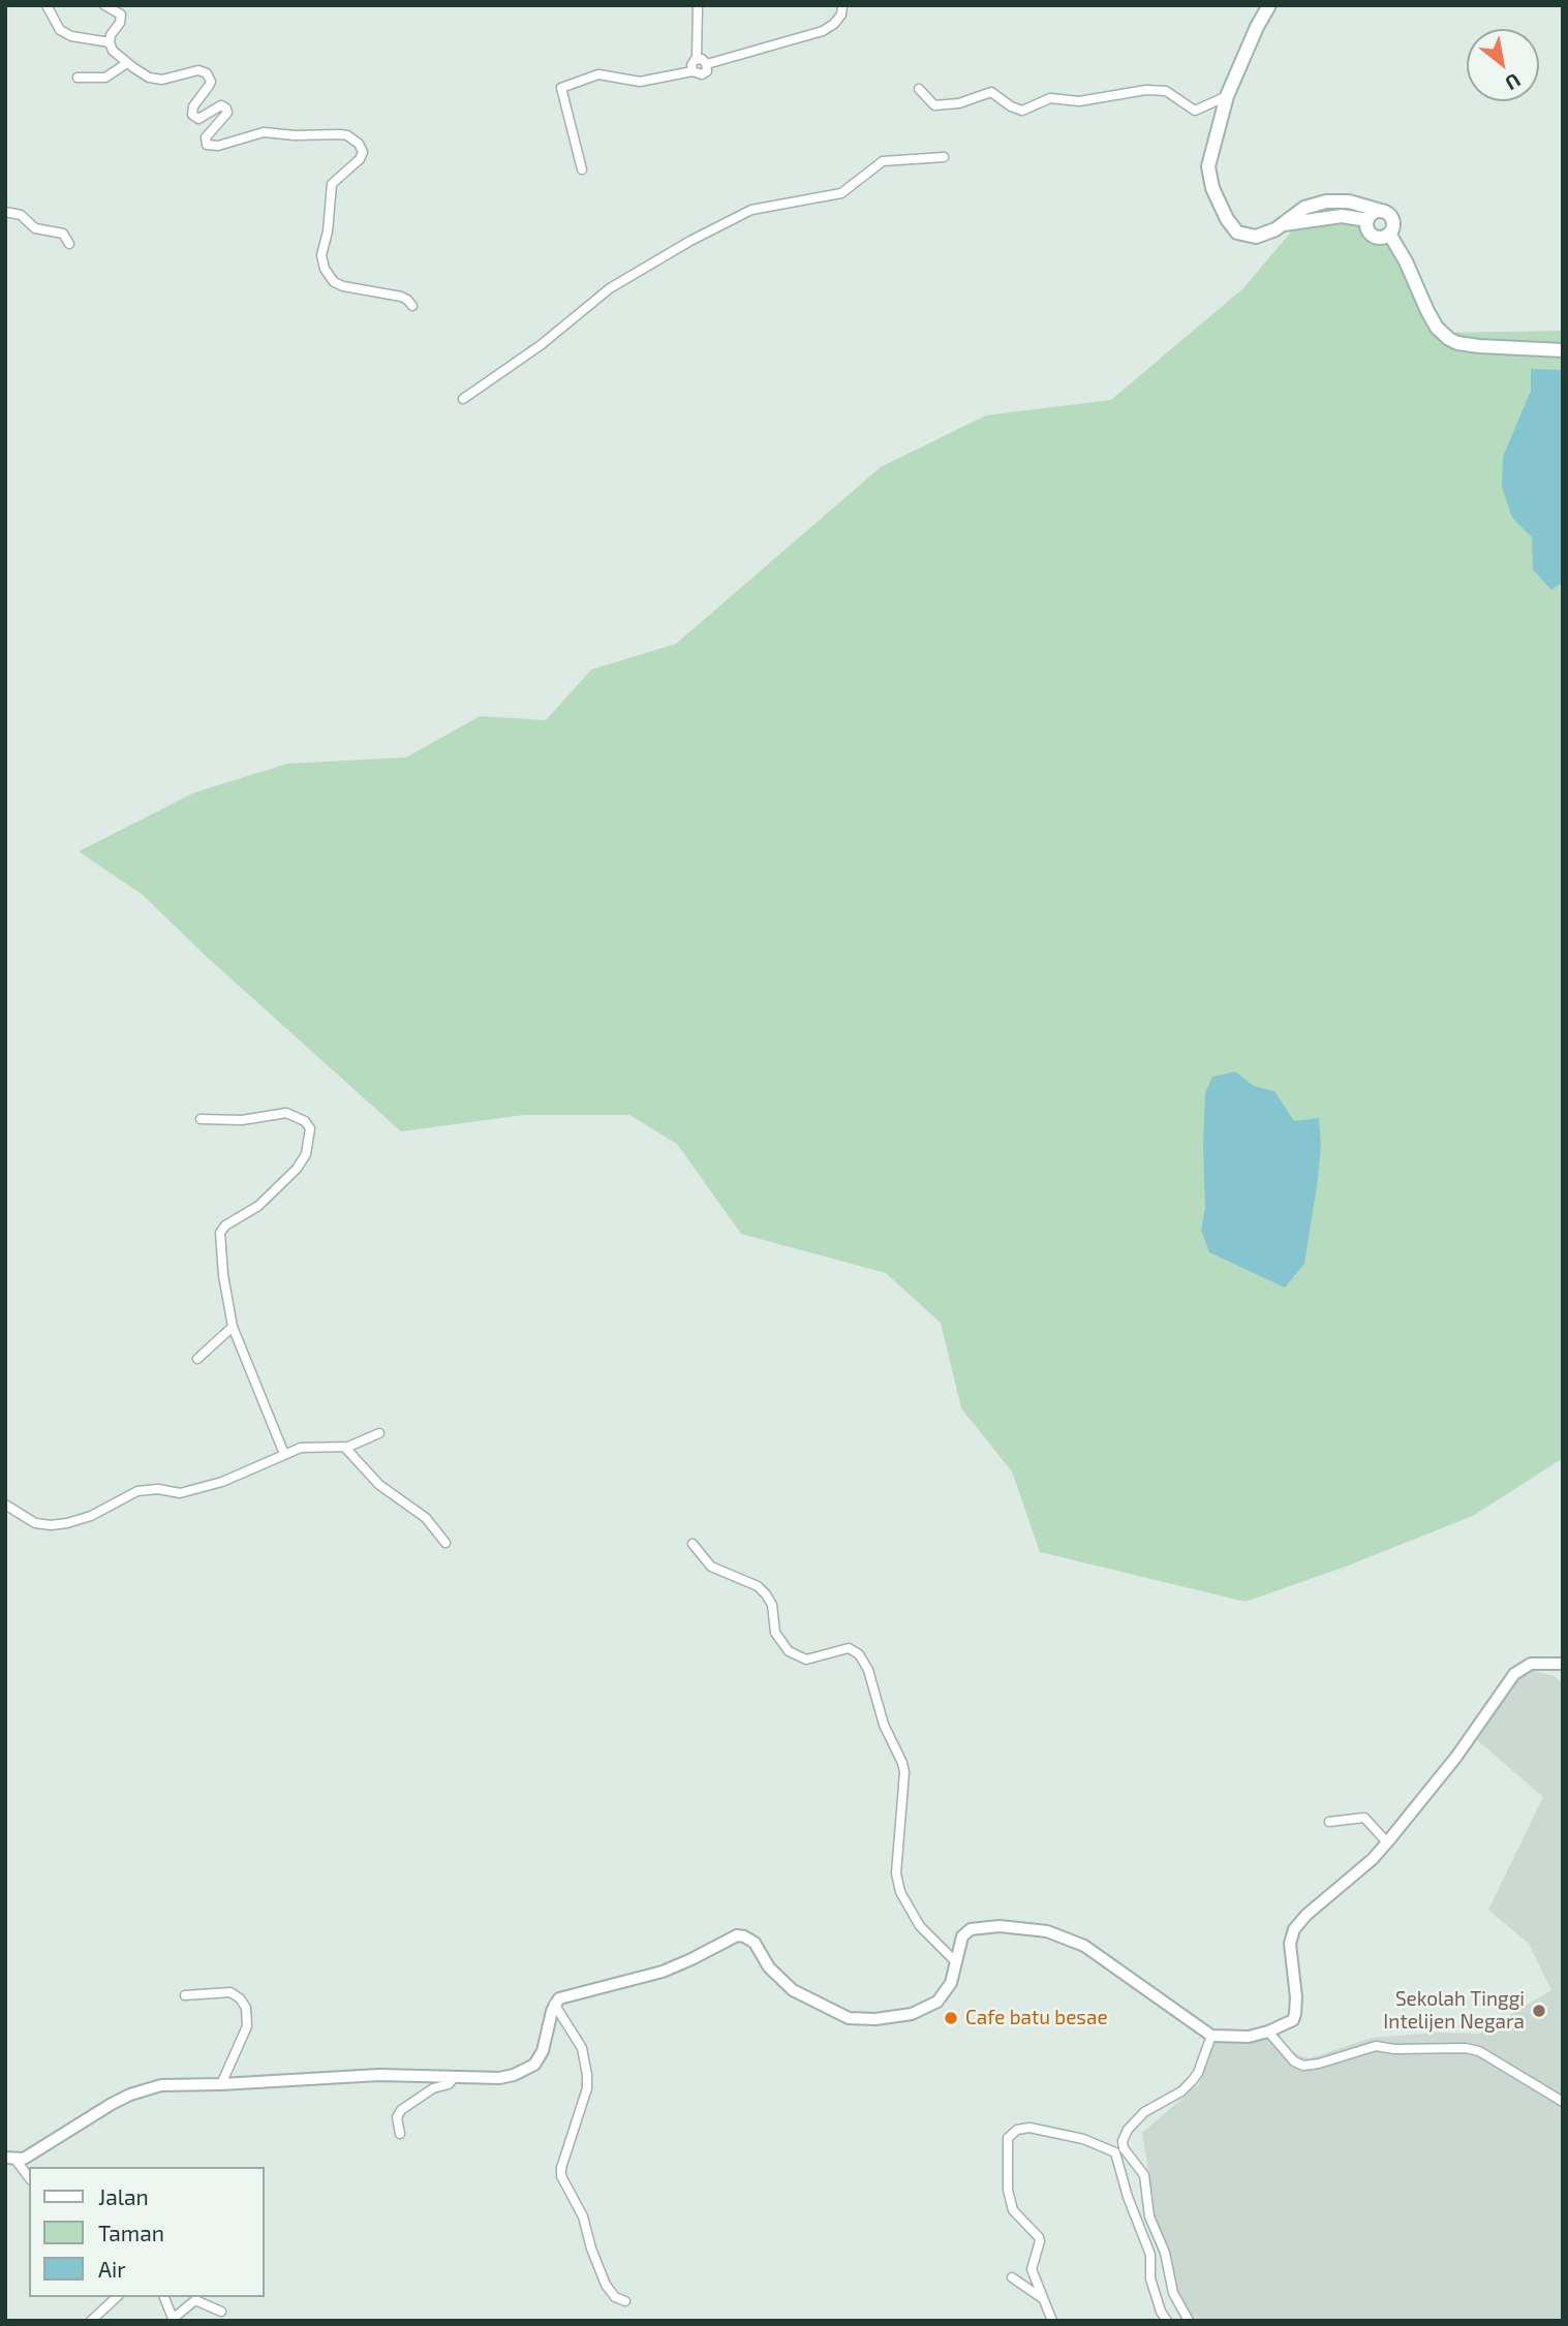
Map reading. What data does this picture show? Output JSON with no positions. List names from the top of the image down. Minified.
{"places":["Sekolah Tinggi Intelijen Negara","Cafe batu besae"],"legend":["Jalan","Taman","Air"],"north":"bottom right"}
